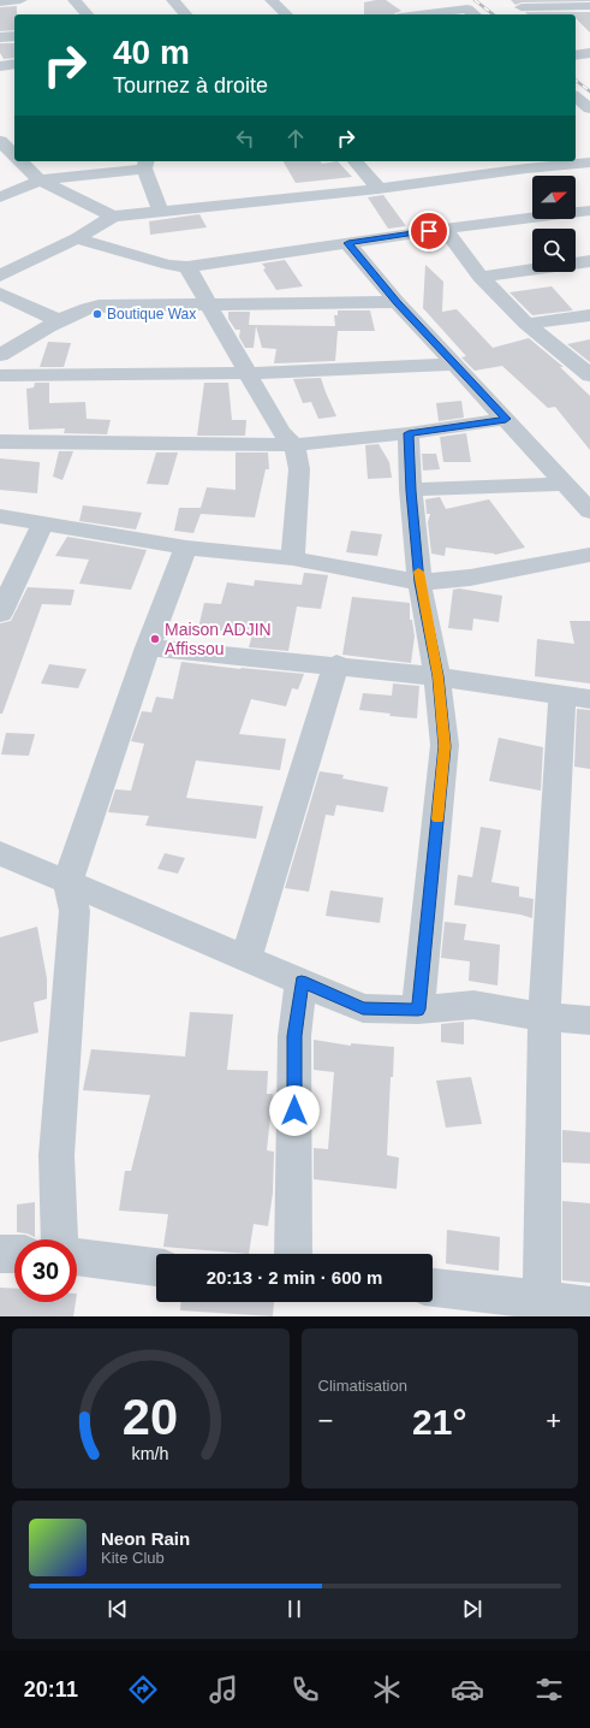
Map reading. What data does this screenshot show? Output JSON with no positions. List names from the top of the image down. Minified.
{"places":["Boutique Wax","Maison ADJIN Affissou"],"north":"right","page":{"turn":["40 m","Tournez à droite"],"limit":"30","trip":"20:13 · 2 min · 600 m","tile":"Climatisation","heat":["−","21°","+"],"song":["Neon Rain","Kite Club"],"tabs":"20:11","gauge":["20","km/h"]}}
